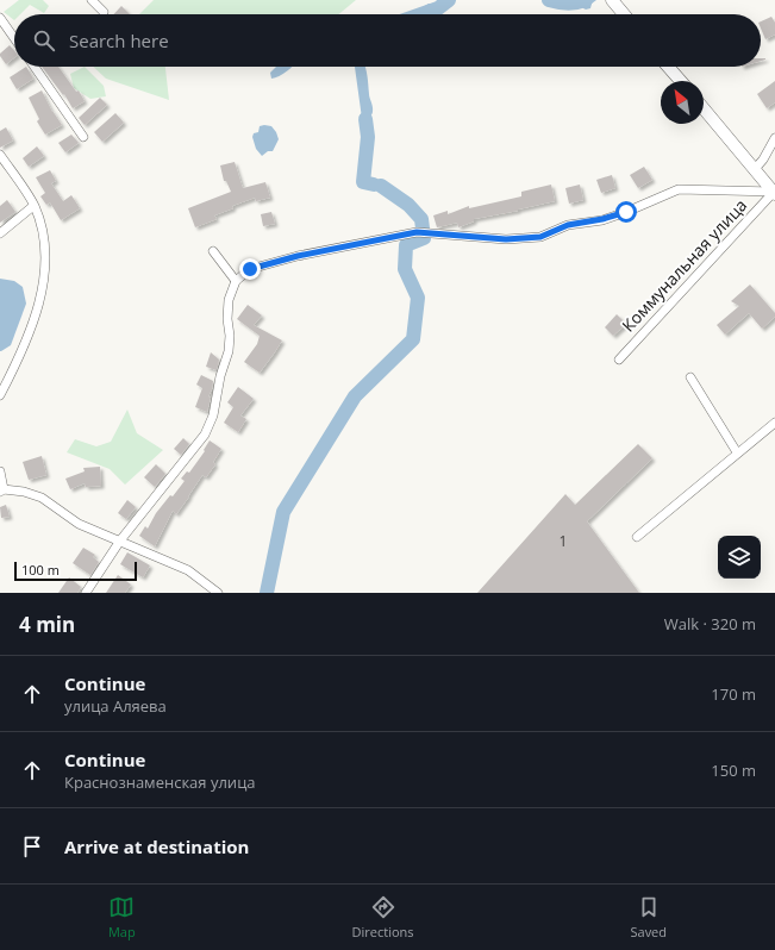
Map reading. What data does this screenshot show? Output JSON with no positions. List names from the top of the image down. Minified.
{"streets":{"street":["Коммунальная улица"]},"house_numbers":["1"],"scale_bar":"100 m","north":"top left","page":{"search":"Search here","scale":"100 m","heading":["4 min","Walk · 320 m"],"list":[["Continue","улица Аляева","170 m"],["Continue","Краснознаменская улица","150 m"],"Arrive at destination"],"nav":["Map","Directions","Saved"]}}
